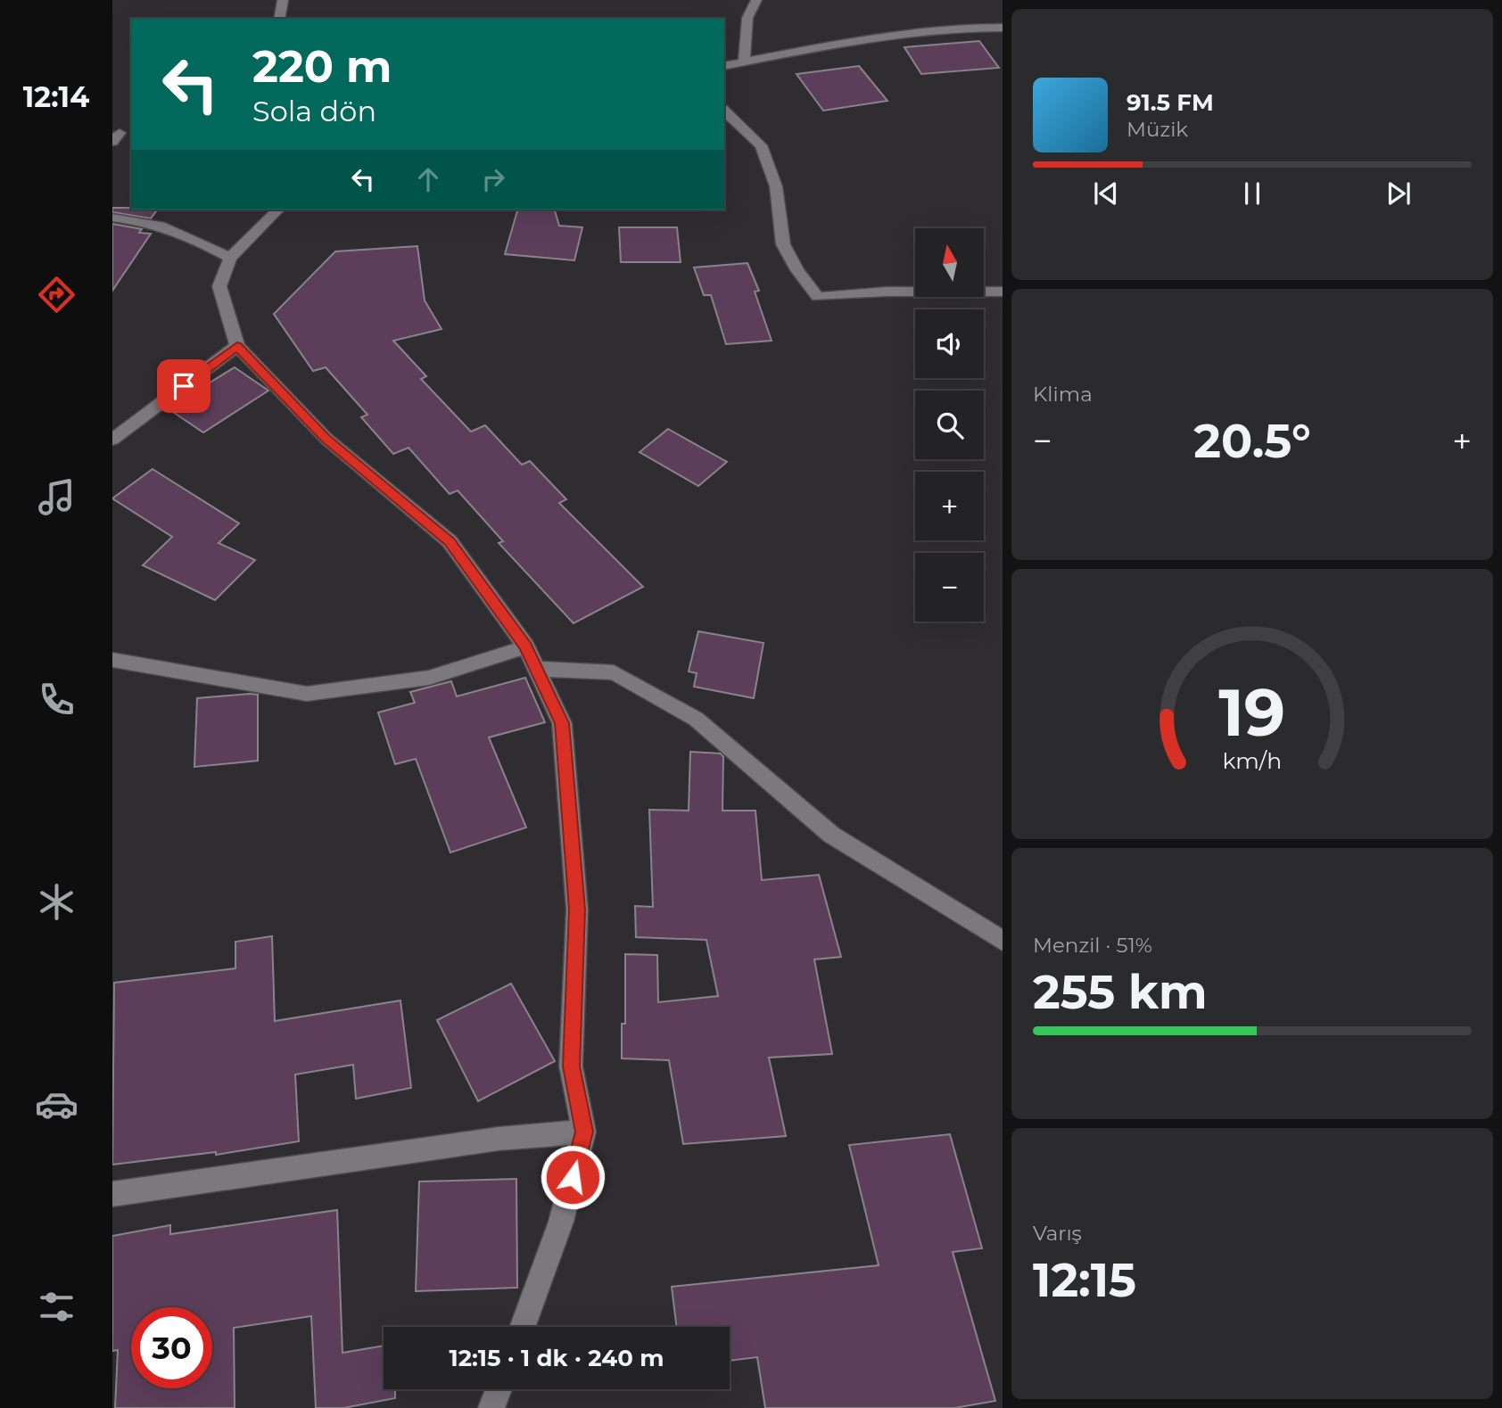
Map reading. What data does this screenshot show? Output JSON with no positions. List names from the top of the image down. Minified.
{"north":"top","page":{"tabs":"12:14","turn":["220 m","Sola dön"],"song":["91.5 FM","Müzik"],"map_buttons":["+","−"],"tile":["Klima",["Menzil · 51%","255 km"],["Varış","12:15"]],"heat":["−","20.5°","+"],"limit":"30","trip":"12:15 · 1 dk · 240 m","gauge":["19","km/h"]}}
